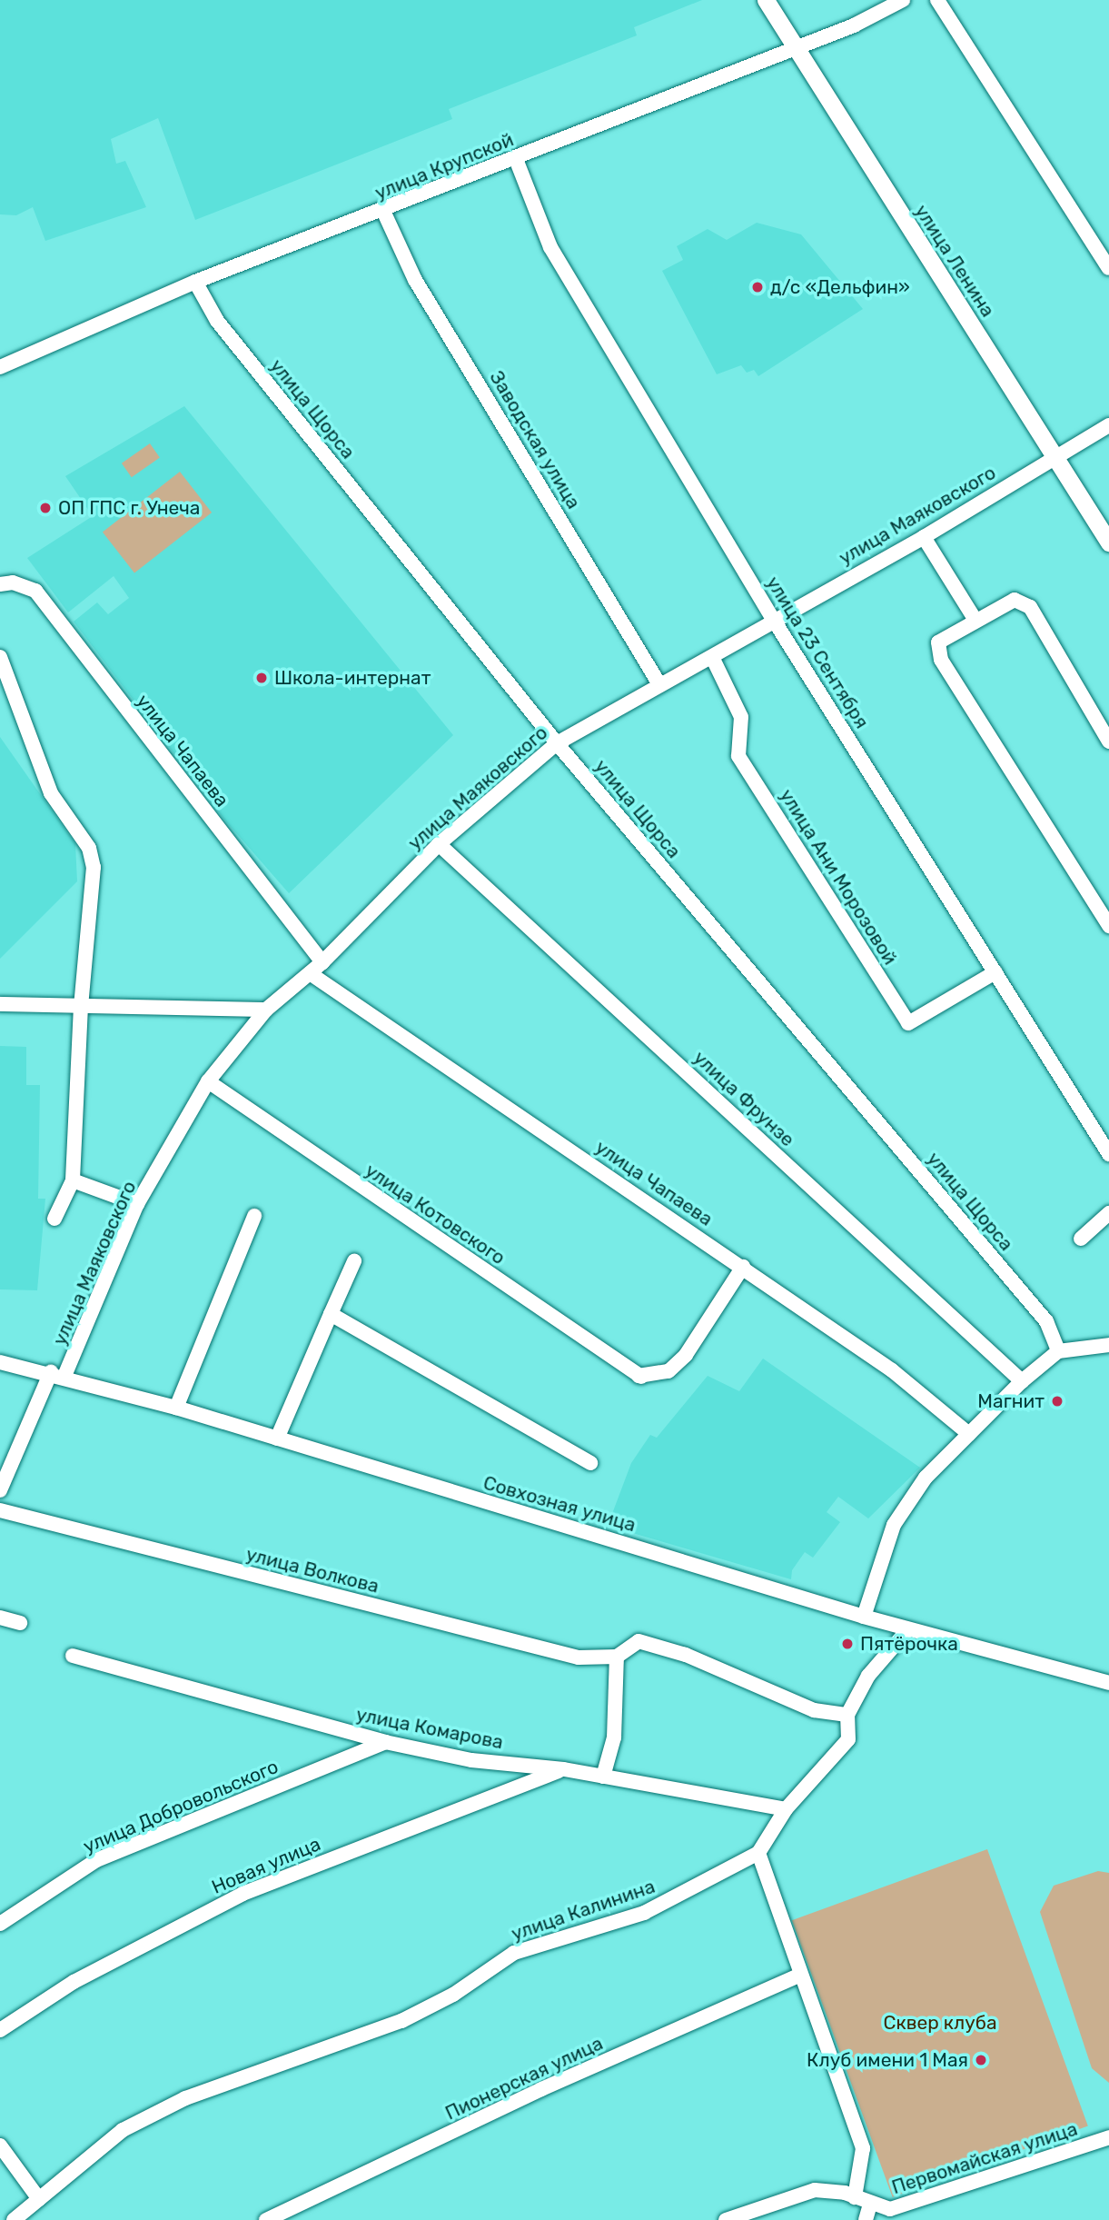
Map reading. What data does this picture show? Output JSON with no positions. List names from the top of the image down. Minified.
{"streets":{"main road":["улица Ленина"],"street":["улица Крупской","улица Щорса","Заводская улица","улица Маяковского","улица 23 Сентября","улица Чапаева","улица Ани Морозовой","улица Фрунзе","улица Котовского","Совхозная улица","улица Волкова","улица Комарова","улица Добровольского","Новая улица","улица Калинина","Пионерская улица","Первомайская улица"]},"crossings":[["улица Крупской","улица Ленина"],["улица Крупской","улица Щорса"],["улица Крупской","Заводская улица"],["улица Крупской","улица 23 Сентября"],["улица Ленина","улица Маяковского"],["улица Щорса","улица Маяковского"],["Заводская улица","улица Маяковского"],["улица Маяковского","улица 23 Сентября"],["улица Маяковского","улица Чапаева"],["улица Маяковского","улица Ани Морозовой"],["улица Маяковского","улица Фрунзе"],["улица Маяковского","улица Котовского"],["улица Маяковского","Совхозная улица"],["улица 23 Сентября","улица Ани Морозовой"],["улица Чапаева","улица Котовского"],["улица Комарова","улица Добровольского"],["улица Комарова","Новая улица"]],"parks":["Сквер клуба"],"places":["д/с «Дельфин»","ОП ГПС г. Унеча","Школа-интернат","Магнит","Пятёрочка","Клуб имени 1 Мая"]}
